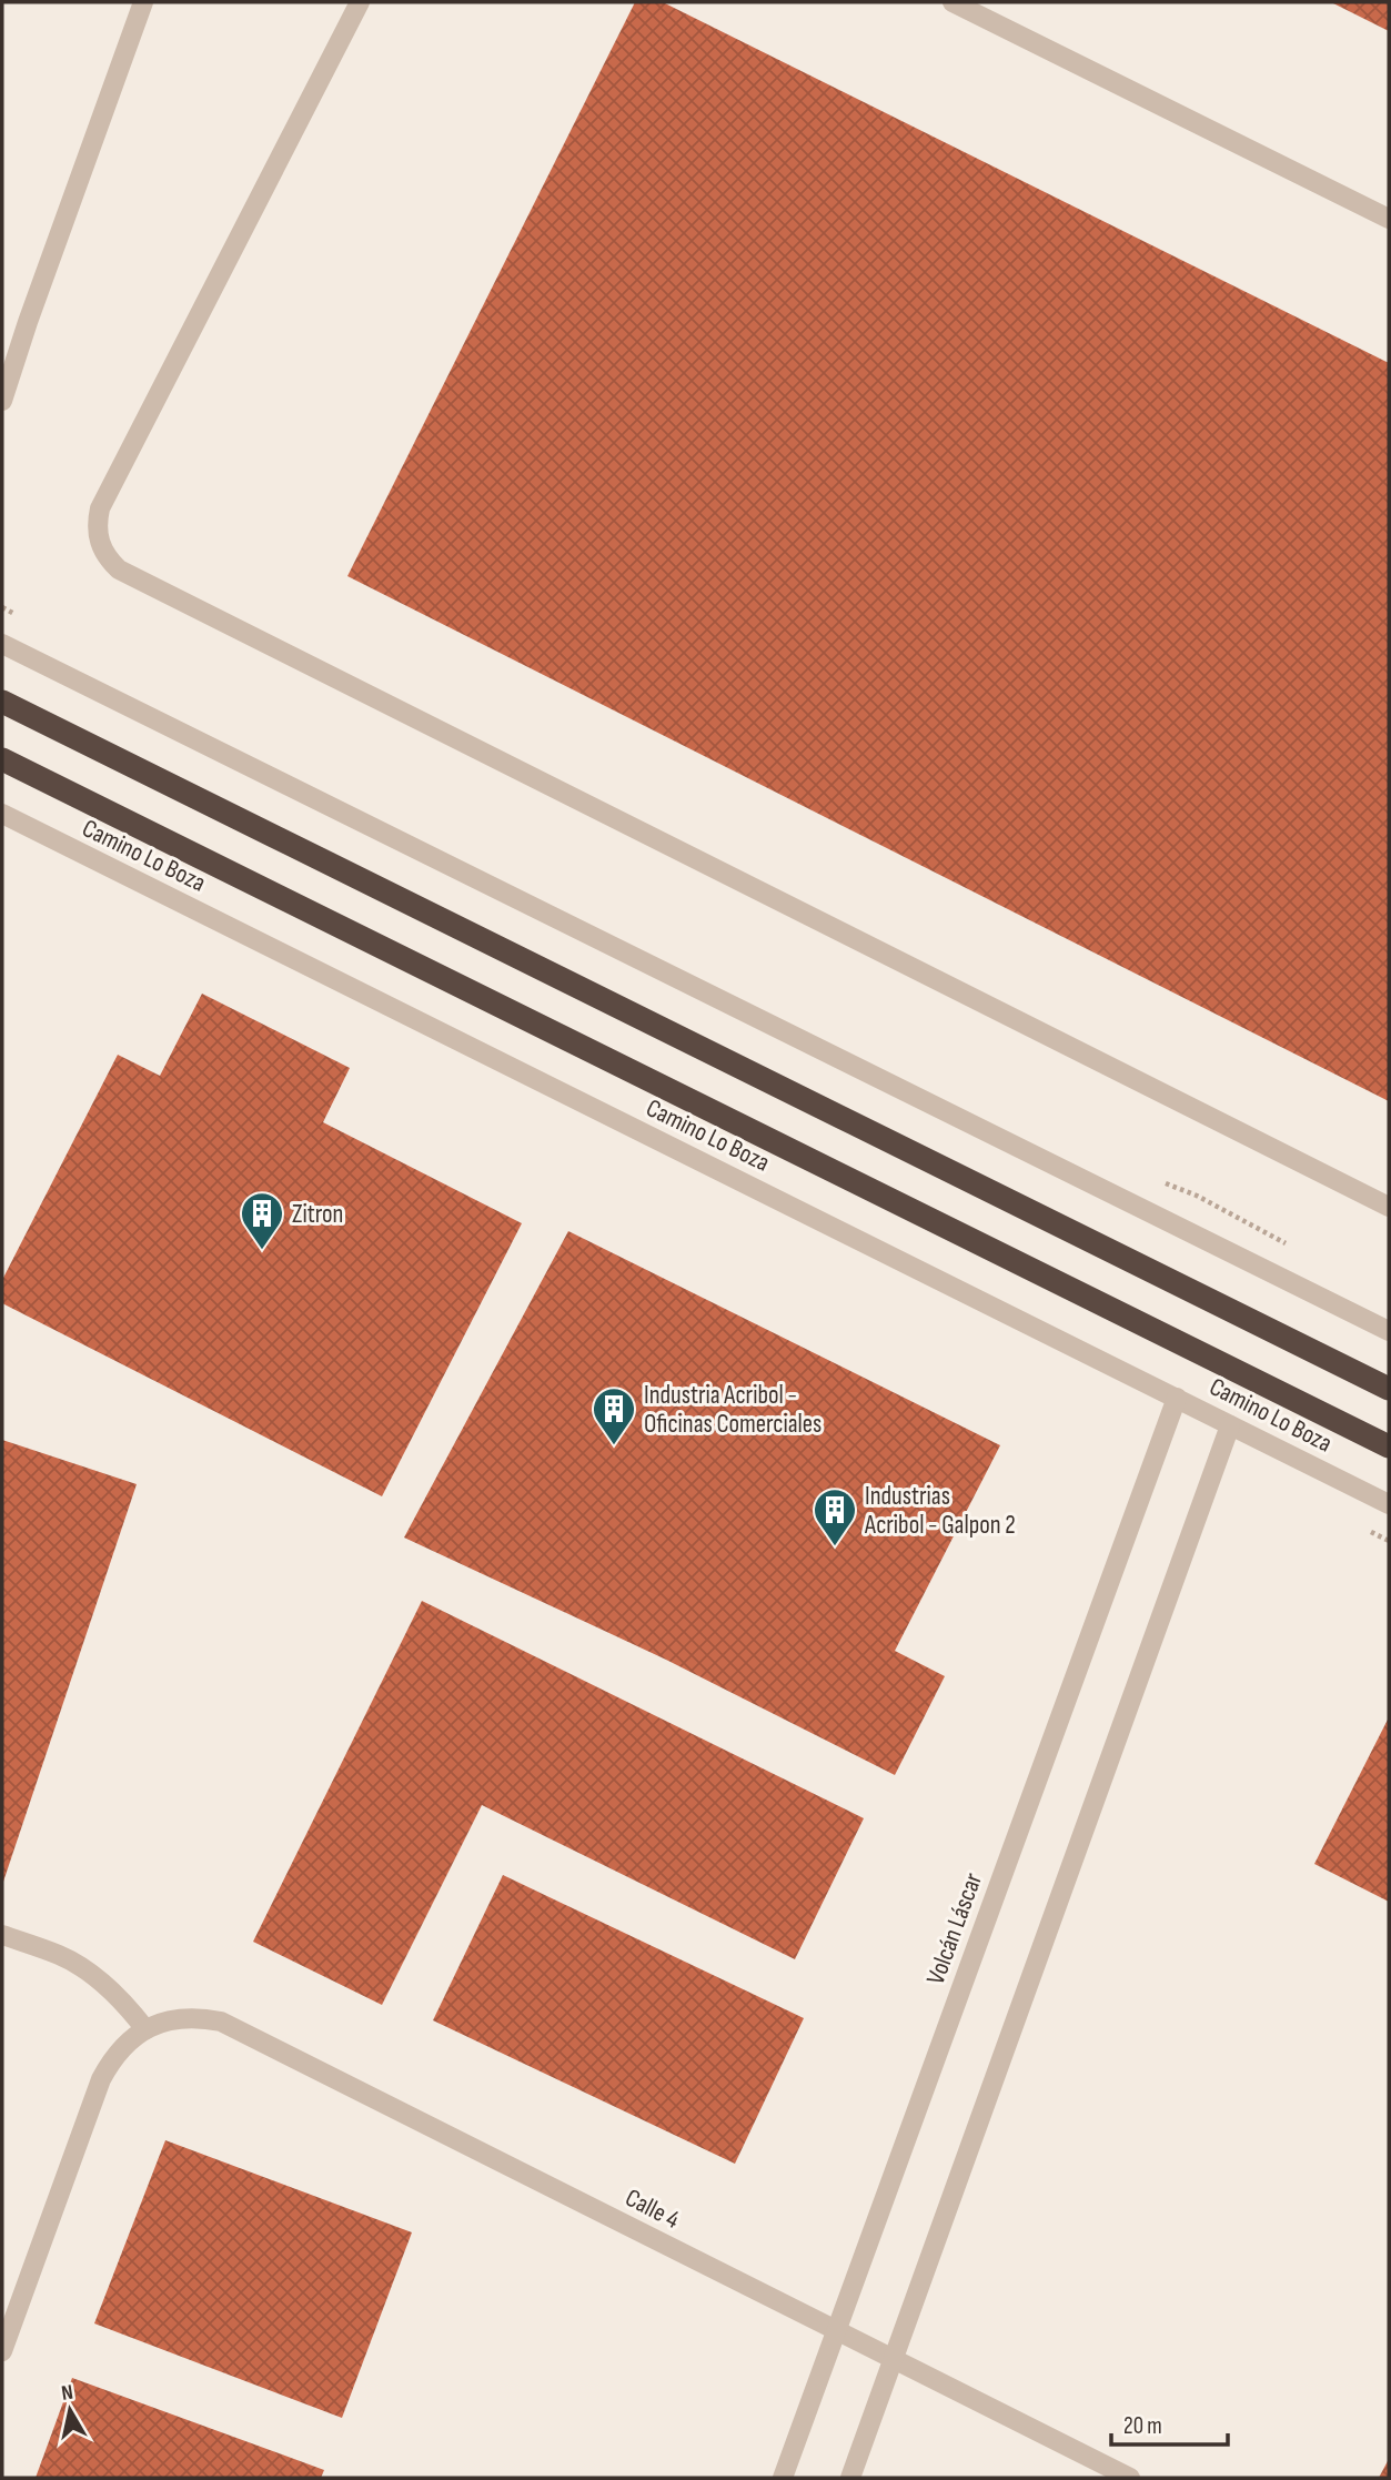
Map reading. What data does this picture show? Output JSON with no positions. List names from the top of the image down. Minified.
{"streets":{"street":["Camino Lo Boza","Volcán Láscar","Calle 4"]},"crossings":[["Camino Lo Boza","Volcán Láscar"],["Volcán Láscar","Calle 4"]],"places":{"building":["Zitron","Industria Acribol - Oficinas Comerciales","Industrias Acribol - Galpon 2"]},"scale_bar":"20 m","north":"top"}
